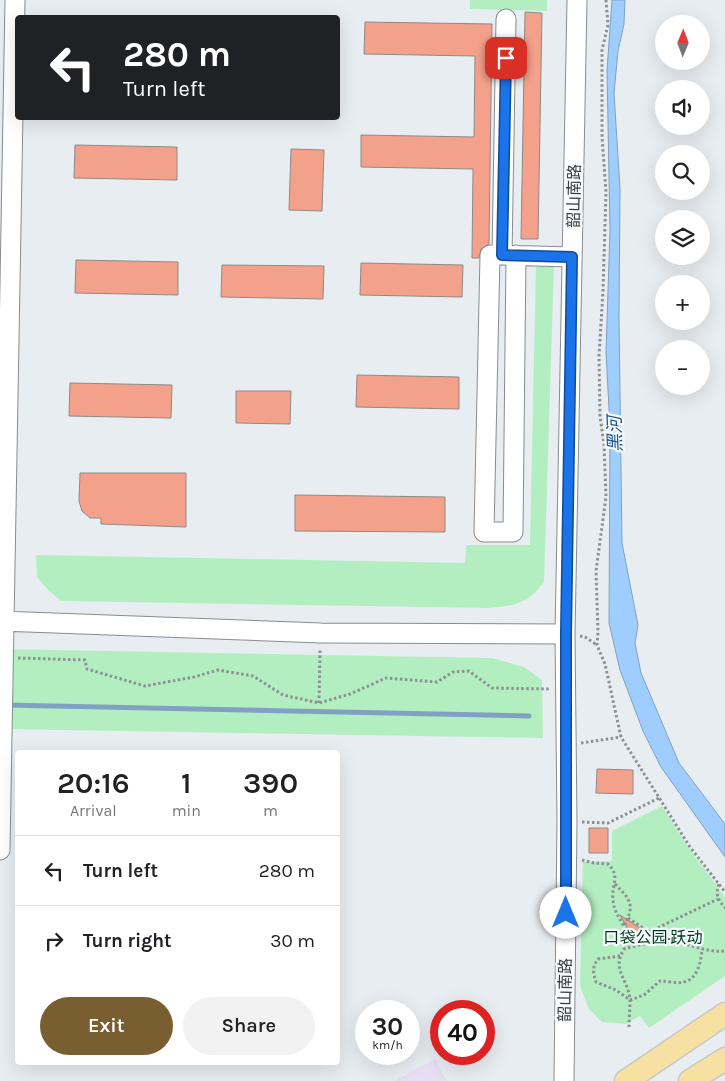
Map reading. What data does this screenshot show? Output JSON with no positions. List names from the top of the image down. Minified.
{"streets":{"street":["韶山南路"]},"water":["黑河"],"parks":["口袋公园·跃动"],"north":"top","page":{"map_buttons":["+","−"],"turn":["280 m","Turn left"],"eta":["20:16","Arrival","1","min","390","m"],"list":[{"name":"Turn left","value":"280 m"},{"name":"Turn right","value":"30 m"}],"buttons":["Exit","Share"],"speed":"30 km/h","limit":"40"}}
